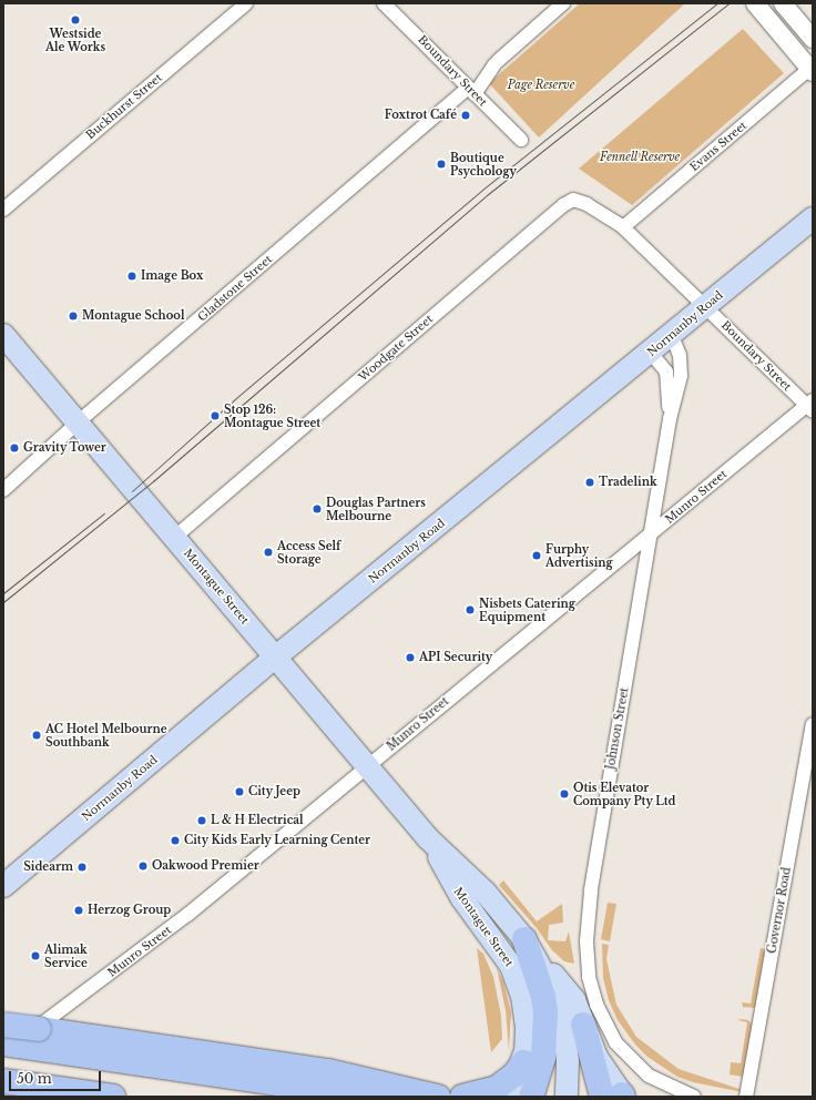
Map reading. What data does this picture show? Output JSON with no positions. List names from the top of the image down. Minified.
{"streets":{"main road":["Normanby Road","Montague Street"],"street":["Boundary Street","Buckhurst Street","Evans Street","Gladstone Street","Woodgate Street","Munro Street","Johnson Street","Governor Road"]},"crossings":[["Boundary Street","Evans Street"],["Boundary Street","Gladstone Street"],["Boundary Street","Normanby Road"],["Boundary Street","Woodgate Street"],["Boundary Street","Munro Street"],["Evans Street","Woodgate Street"],["Gladstone Street","Montague Street"],["Normanby Road","Montague Street"],["Normanby Road","Johnson Street"],["Woodgate Street","Montague Street"],["Munro Street","Montague Street"],["Munro Street","Johnson Street"]],"parks":["Page Reserve","Fennell Reserve"],"places":["Westside Ale Works","Foxtrot Café","Boutique Psychology","Image Box","Montague School","Stop 126: Montague Street","Gravity Tower","Tradelink","Douglas Partners Melbourne","Access Self Storage","Furphy Advertising","Nisbets Catering Equipment","API Security","AC Hotel Melbourne Southbank","City Jeep","Otis Elevator Company Pty Ltd","L & H Electrical","City Kids Early Learning Center","Oakwood Premier","Sidearm","Herzog Group","Alimak Service"],"scale_bar":"50 m"}
